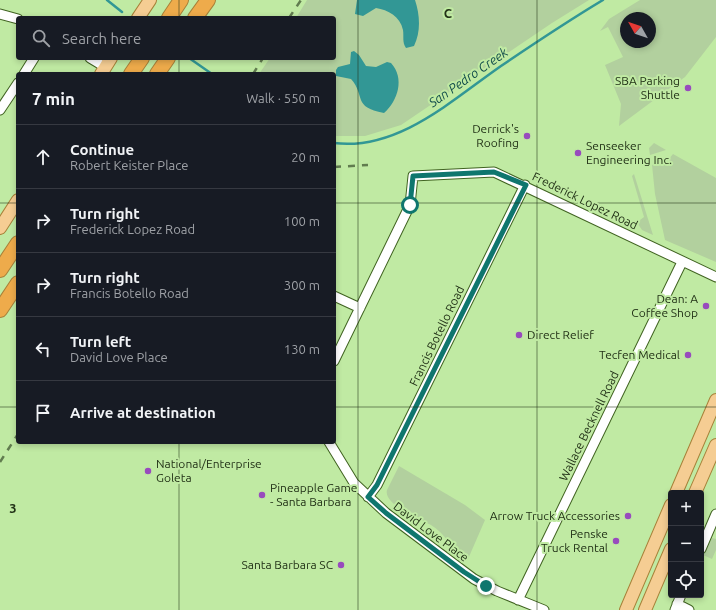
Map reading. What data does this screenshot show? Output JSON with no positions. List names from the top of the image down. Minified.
{"streets":{"street":["Frederick Lopez Road","Francis Botello Road","Wallace Becknell Road","David Love Place"]},"crossings":[["Frederick Lopez Road","Francis Botello Road"],["Frederick Lopez Road","Wallace Becknell Road"],["Francis Botello Road","David Love Place"],["Wallace Becknell Road","David Love Place"]],"water":["San Pedro Creek"],"places":["SBA Parking Shuttle","Derrick's Roofing","Senseeker Engineering Inc.","Dean: A Coffee Shop","Direct Relief","Tecfen Medical","National/Enterprise Goleta","Pineapple Game - Santa Barbara","Arrow Truck Accessories","Penske Truck Rental","Santa Barbara SC"],"north":"top left","page":{"search":"Search here","heading":["7 min","Walk · 550 m"],"list":[["Continue","Robert Keister Place","20 m"],["Turn right","Frederick Lopez Road","100 m"],["Turn right","Francis Botello Road","300 m"],["Turn left","David Love Place","130 m"],"Arrive at destination"],"map_buttons":["+","−"]},"grid":{"columns":["C"],"rows":["3"]}}
